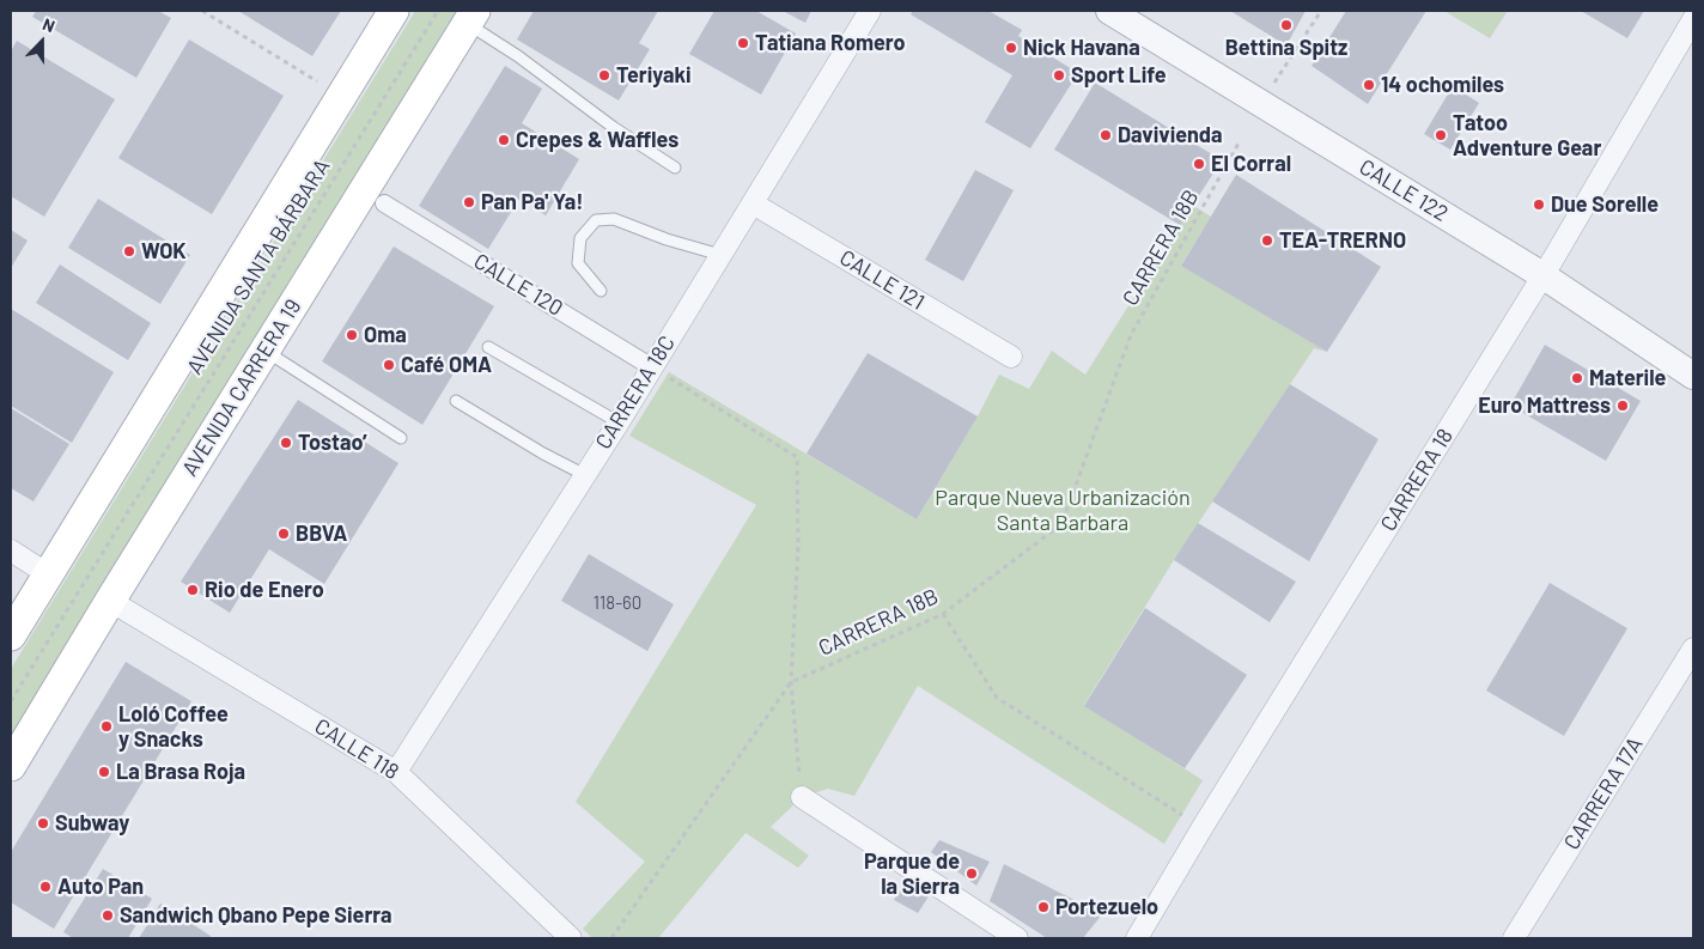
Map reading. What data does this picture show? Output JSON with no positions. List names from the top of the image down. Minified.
{"streets":{"main road":["AVENIDA CARRERA 19"],"street":["CALLE 122","CALLE 121","CALLE 120","CARRERA 18C","CARRERA 18","CALLE 118","CARRERA 17A"],"path":["CARRERA 18B","AVENIDA SANTA BÁRBARA"]},"crossings":[["CALLE 122","CARRERA 18"],["CALLE 121","CARRERA 18C"],["CALLE 120","CARRERA 18C"],["AVENIDA CARRERA 19","CALLE 118"],["CARRERA 18C","CALLE 118"]],"parks":["Parque Nueva Urbanización Santa Barbara"],"places":["Bettina Spitz","Tatiana Romero","Nick Havana","Teriyaki","Sport Life","14 ochomiles","Davivienda","Tatoo Adventure Gear","Crepes & Waffles","El Corral","Pan Pa' Ya!","Due Sorelle","TEA-TRERNO","WOK","Oma","Café OMA","Materile","Euro Mattress","Tostao’","BBVA","Rio de Enero","Loló Coffee y Snacks","La Brasa Roja","Subway","Parque de la Sierra","Auto Pan","Portezuelo","Sandwich Qbano Pepe Sierra"],"house_numbers":["118-60"],"north":"top"}
